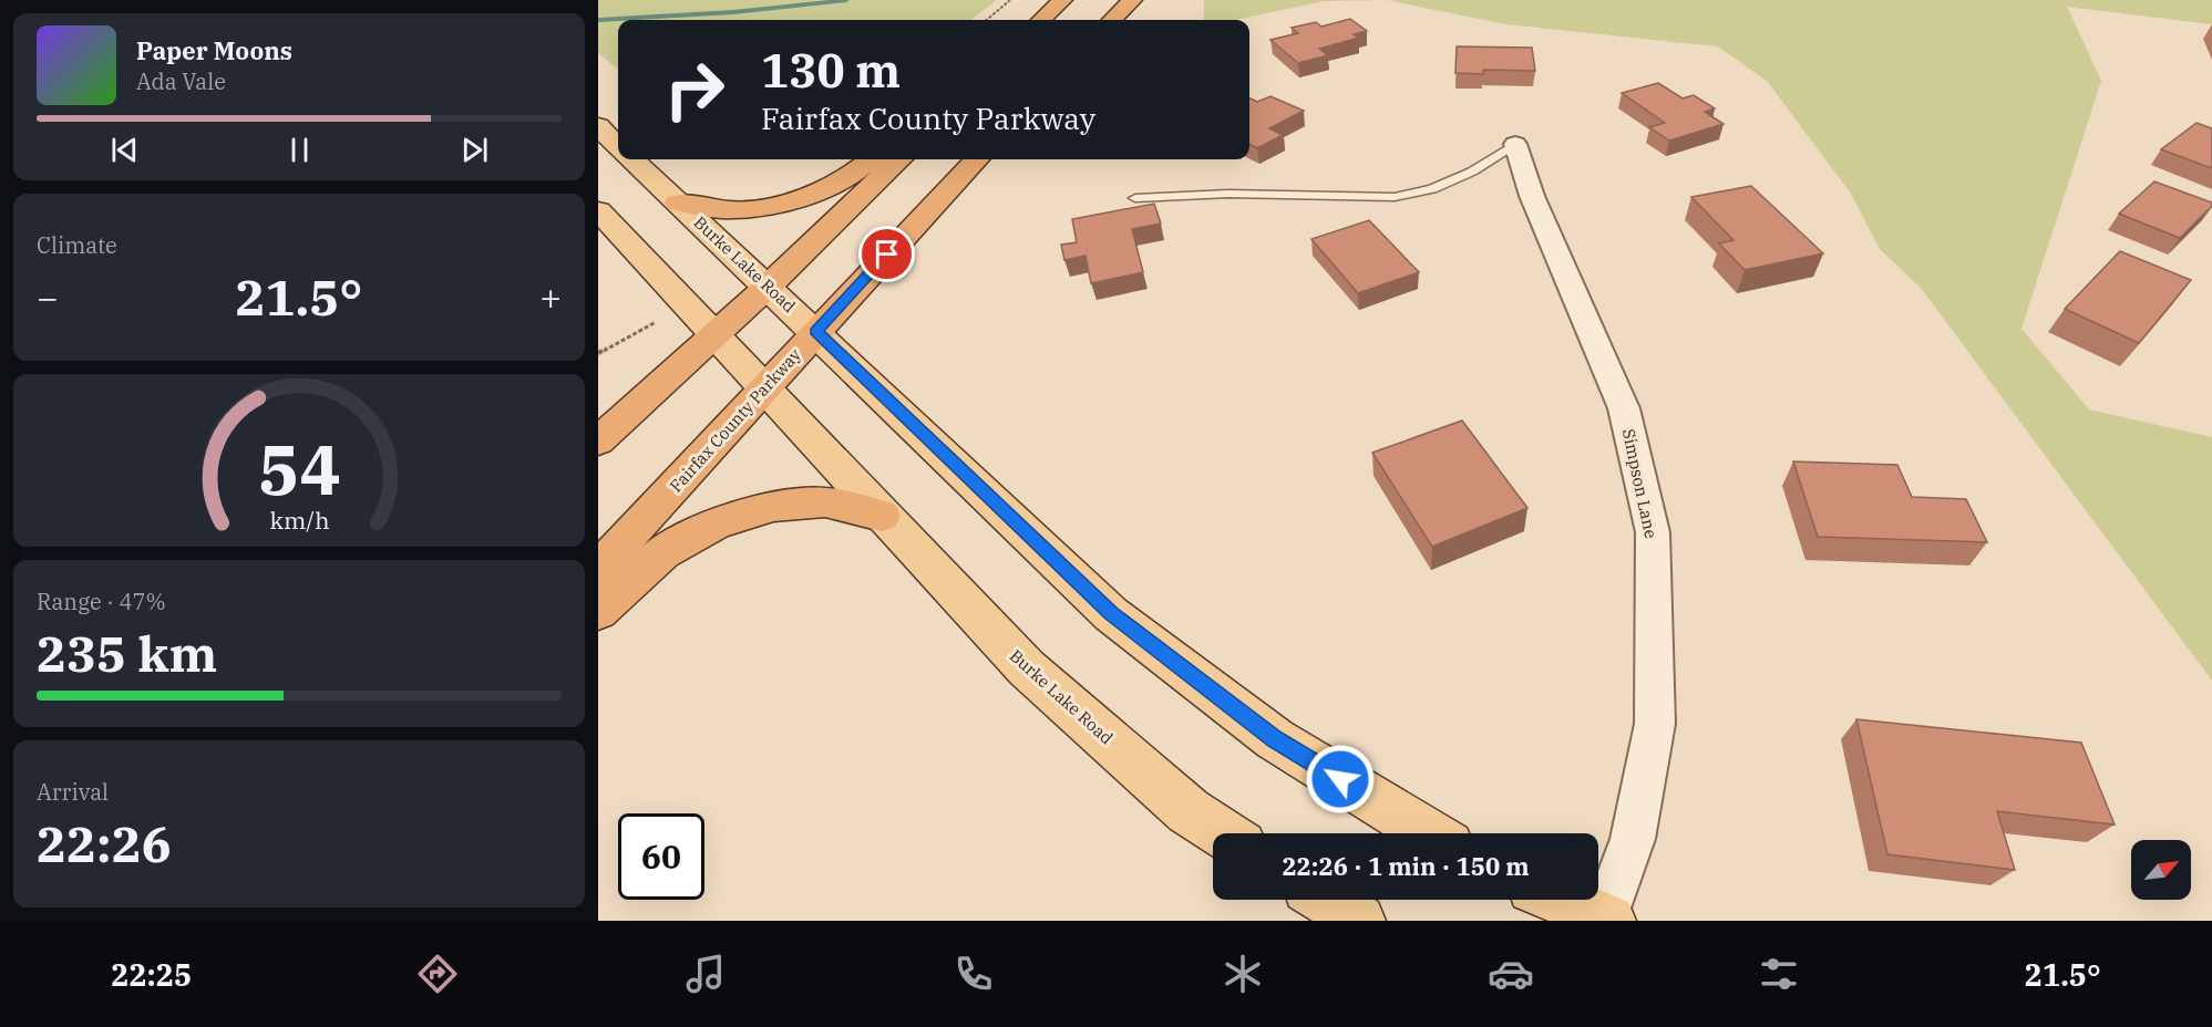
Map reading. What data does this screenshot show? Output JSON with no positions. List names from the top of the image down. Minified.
{"streets":{"highway":["Fairfax County Parkway"],"main road":["Burke Lake Road"],"street":["Simpson Lane"]},"crossings":[["Burke Lake Road","Fairfax County Parkway"]],"north":"top right","page":{"turn":["130 m","Fairfax County Parkway"],"song":["Paper Moons","Ada Vale"],"tile":["Climate",["Range · 47%","235 km"],["Arrival","22:26"]],"heat":["−","21.5°","+"],"limit":"60","trip":"22:26 · 1 min · 150 m","tabs":["22:25","21.5°"],"gauge":["54","km/h"]}}
